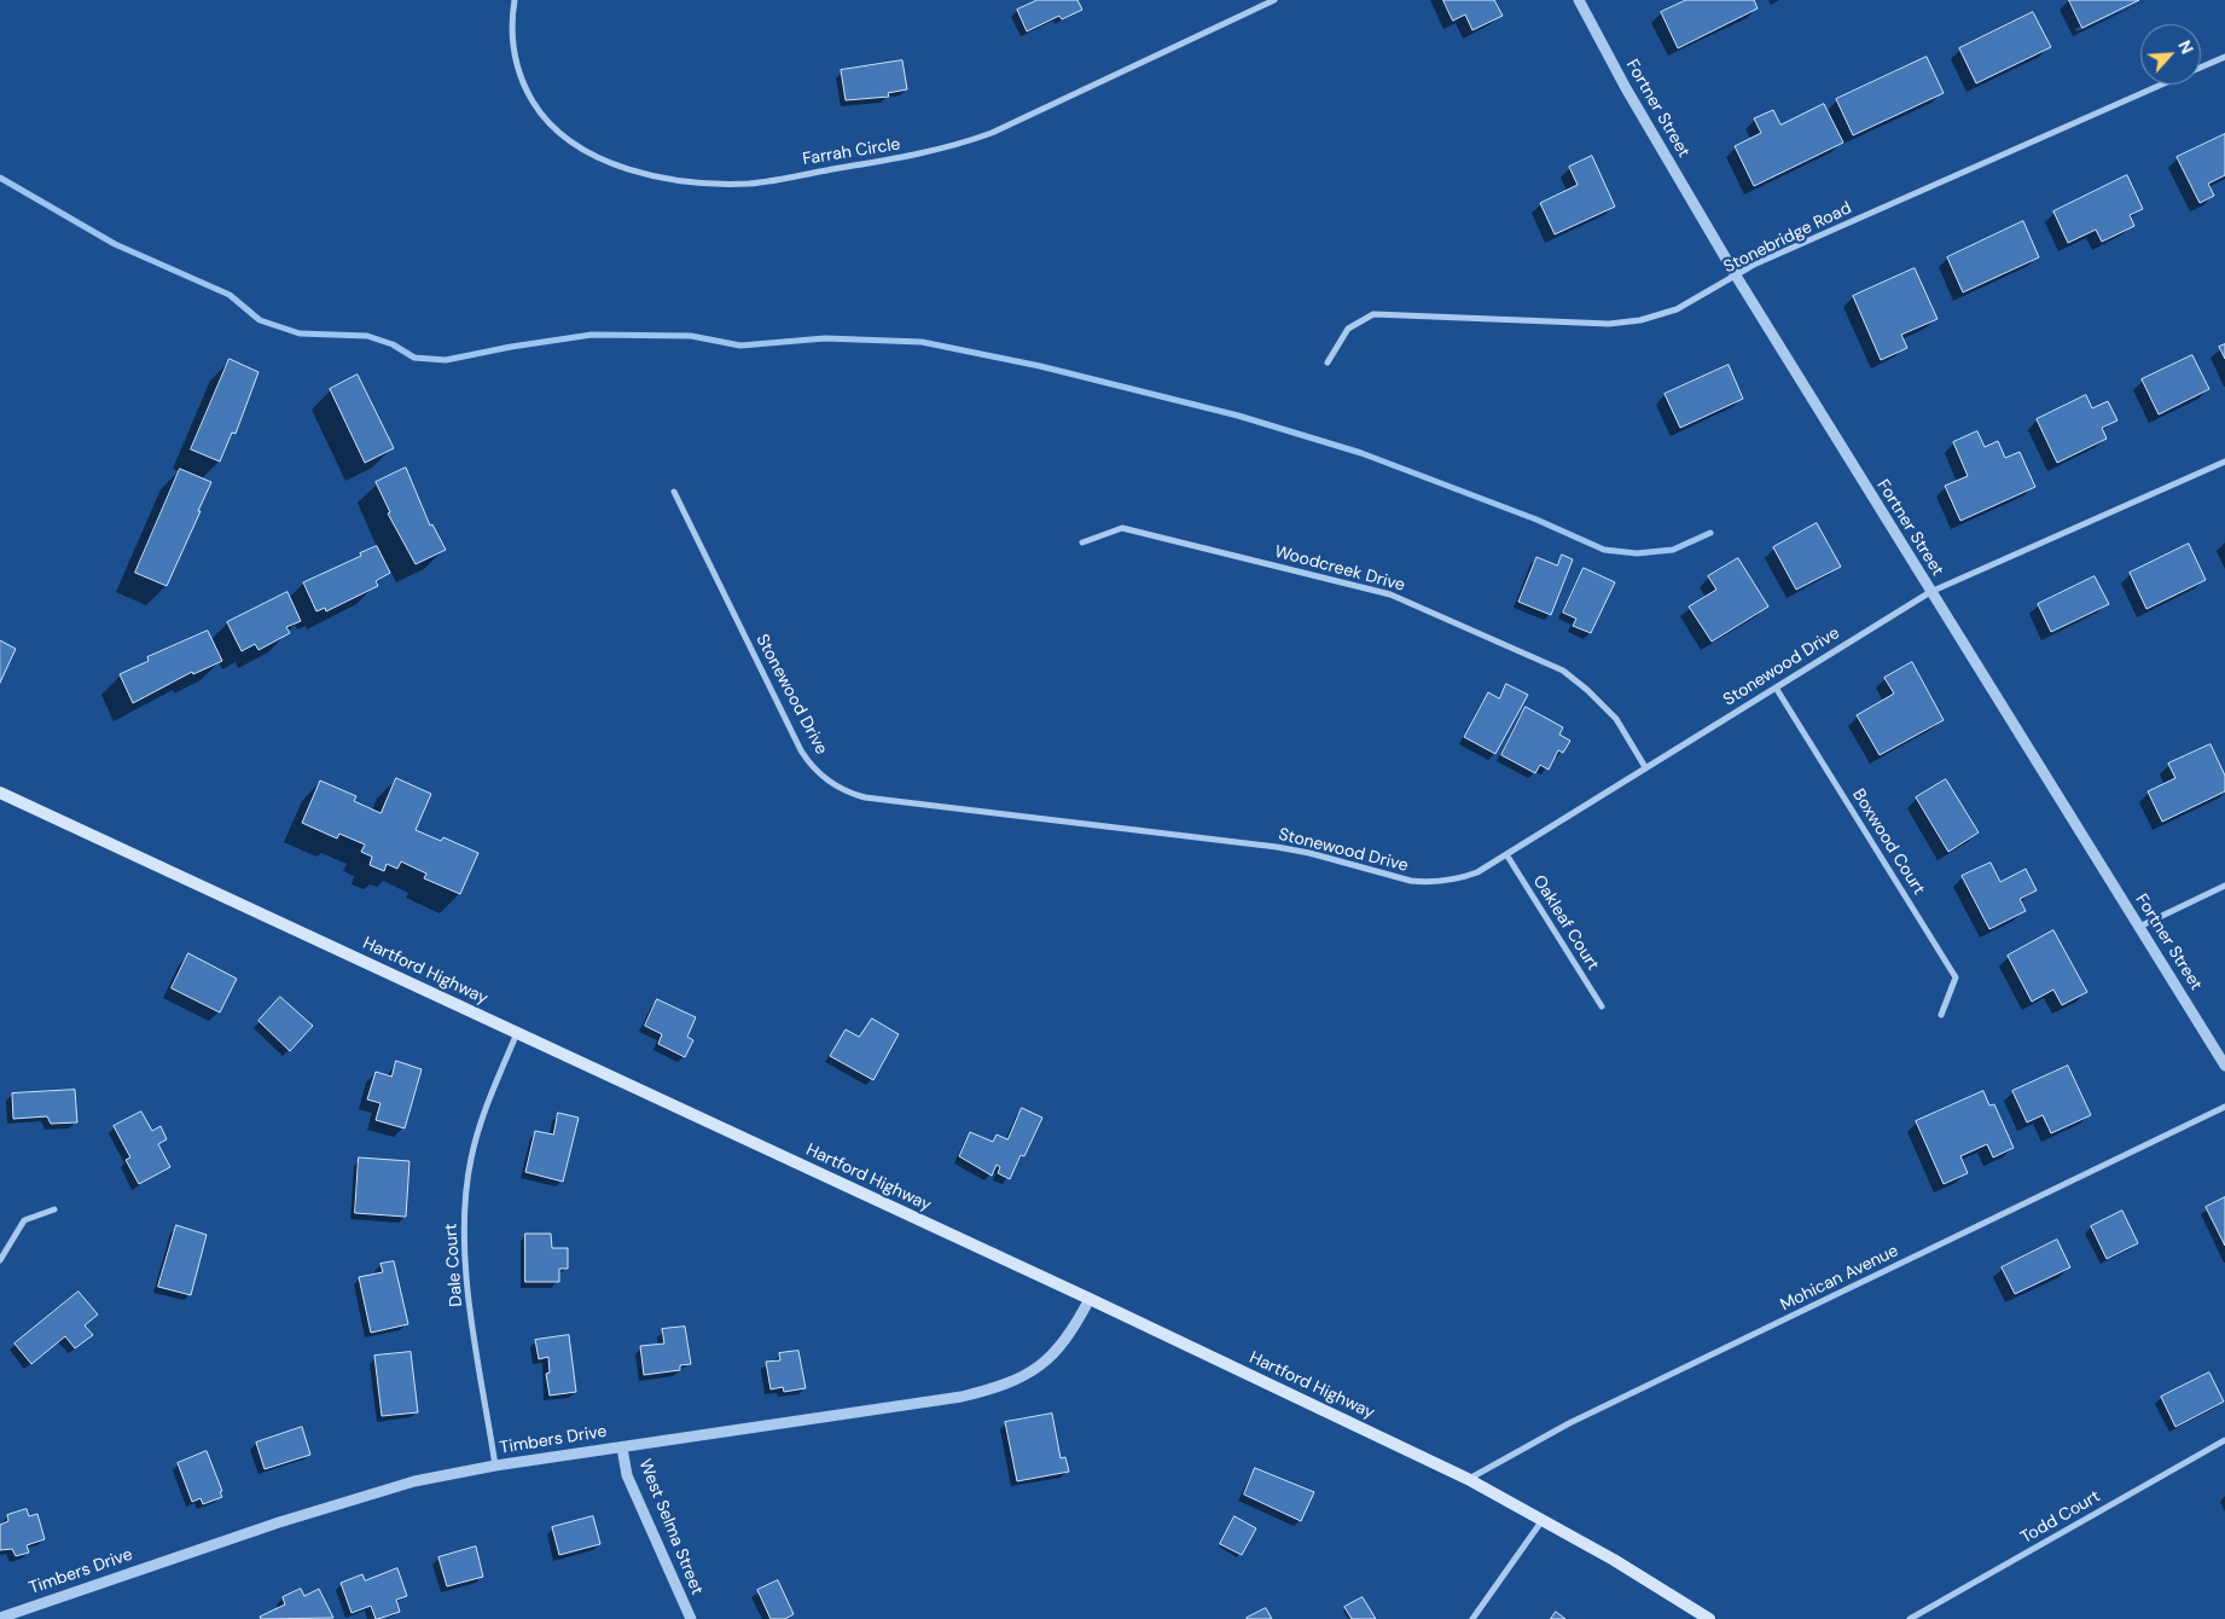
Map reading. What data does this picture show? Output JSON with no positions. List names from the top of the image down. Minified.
{"streets":{"main road":["Hartford Highway"],"street":["Fortner Street","Farrah Circle","Stonebridge Road","Woodcreek Drive","Stonewood Drive","Boxwood Court","Oakleaf Court","Dale Court","Mohican Avenue","Timbers Drive","Todd Court","West Selma Street"]},"crossings":[["Fortner Street","Stonebridge Road"],["Fortner Street","Stonewood Drive"],["Woodcreek Drive","Stonewood Drive"],["Stonewood Drive","Boxwood Court"],["Stonewood Drive","Oakleaf Court"],["Hartford Highway","Dale Court"],["Hartford Highway","Mohican Avenue"],["Hartford Highway","Timbers Drive"],["Dale Court","Timbers Drive"],["Timbers Drive","West Selma Street"]],"north":"top right"}
